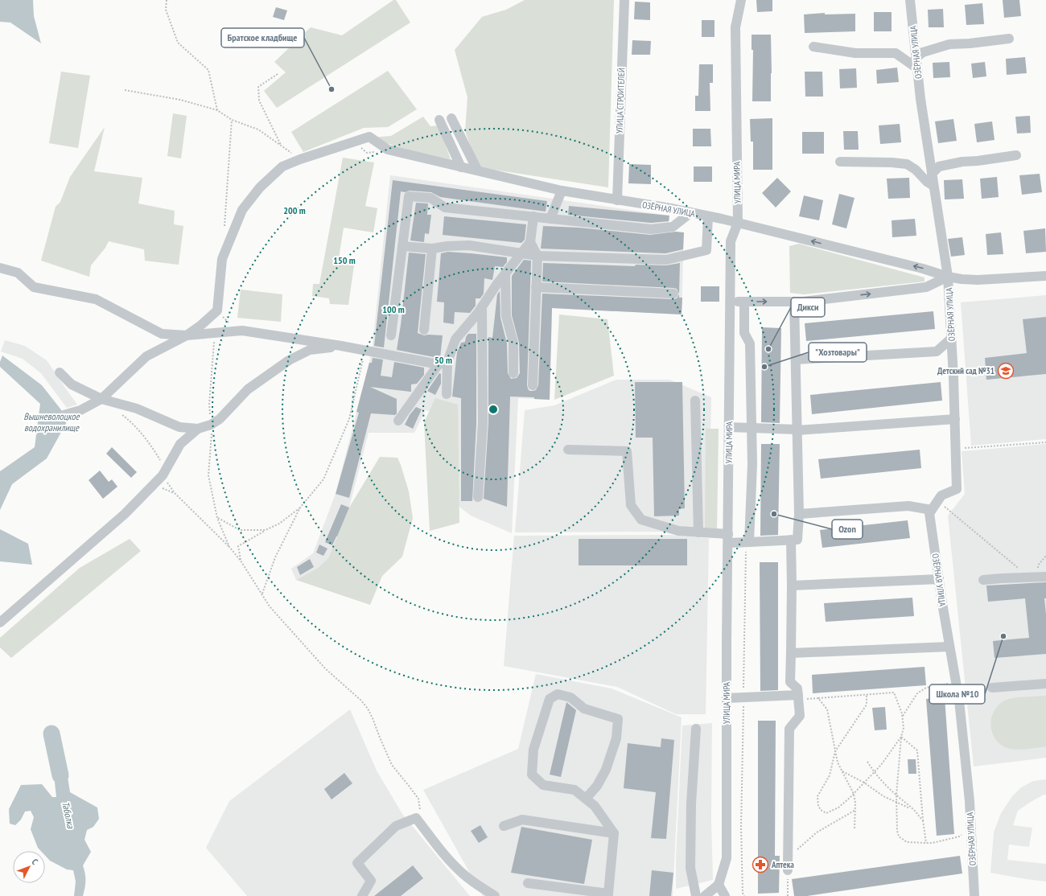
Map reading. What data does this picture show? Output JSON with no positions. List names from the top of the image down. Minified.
{"streets":{"street":["ОЗЁРНАЯ УЛИЦА","УЛИЦА СТРОИТЕЛЕЙ","УЛИЦА МИРА"]},"crossings":[["ОЗЁРНАЯ УЛИЦА","УЛИЦА СТРОИТЕЛЕЙ"],["ОЗЁРНАЯ УЛИЦА","УЛИЦА МИРА"]],"water":["Вышневолоцкое водохранилище","Таболка"],"places":{"other":["Братское кладбище","Дикси","\"Хозтовары\"","Ozon","Школа №10"],"school or university":["Детский сад №31"],"pharmacy":["Аптека"]},"north":"top right","rings":["200 m","150 m","100 m","50 m"]}
